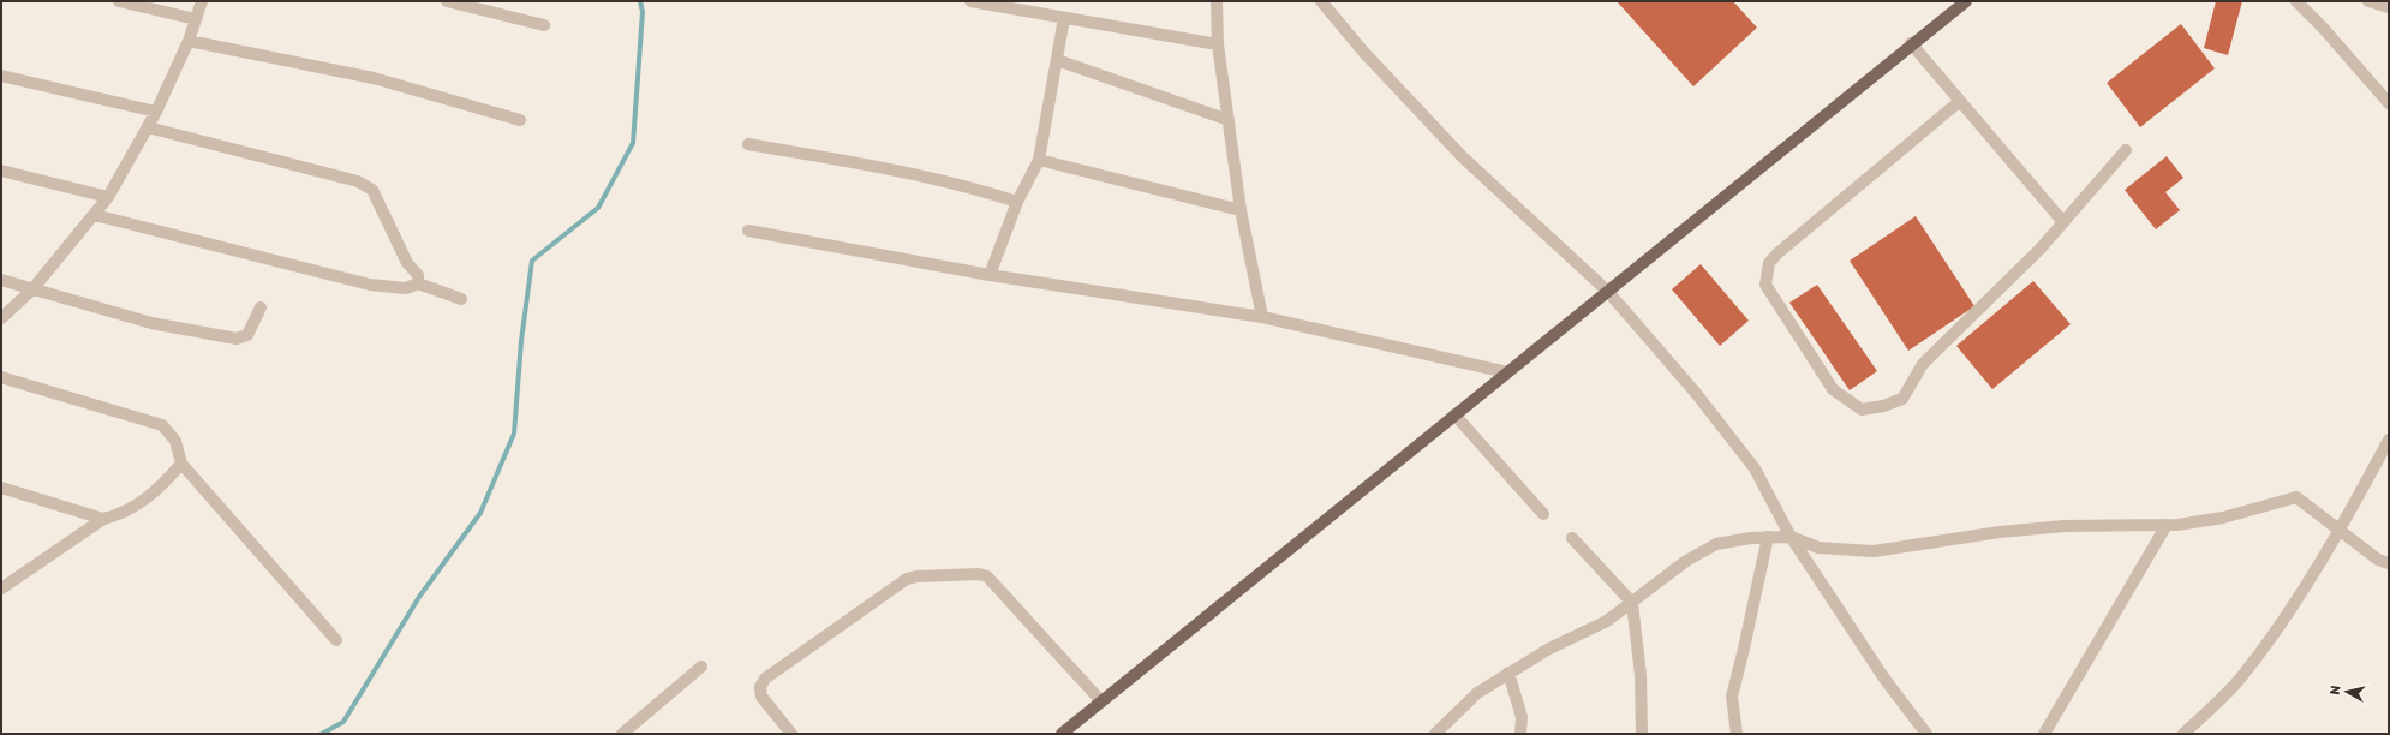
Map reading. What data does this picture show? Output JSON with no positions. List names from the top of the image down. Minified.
{"north":"left"}
